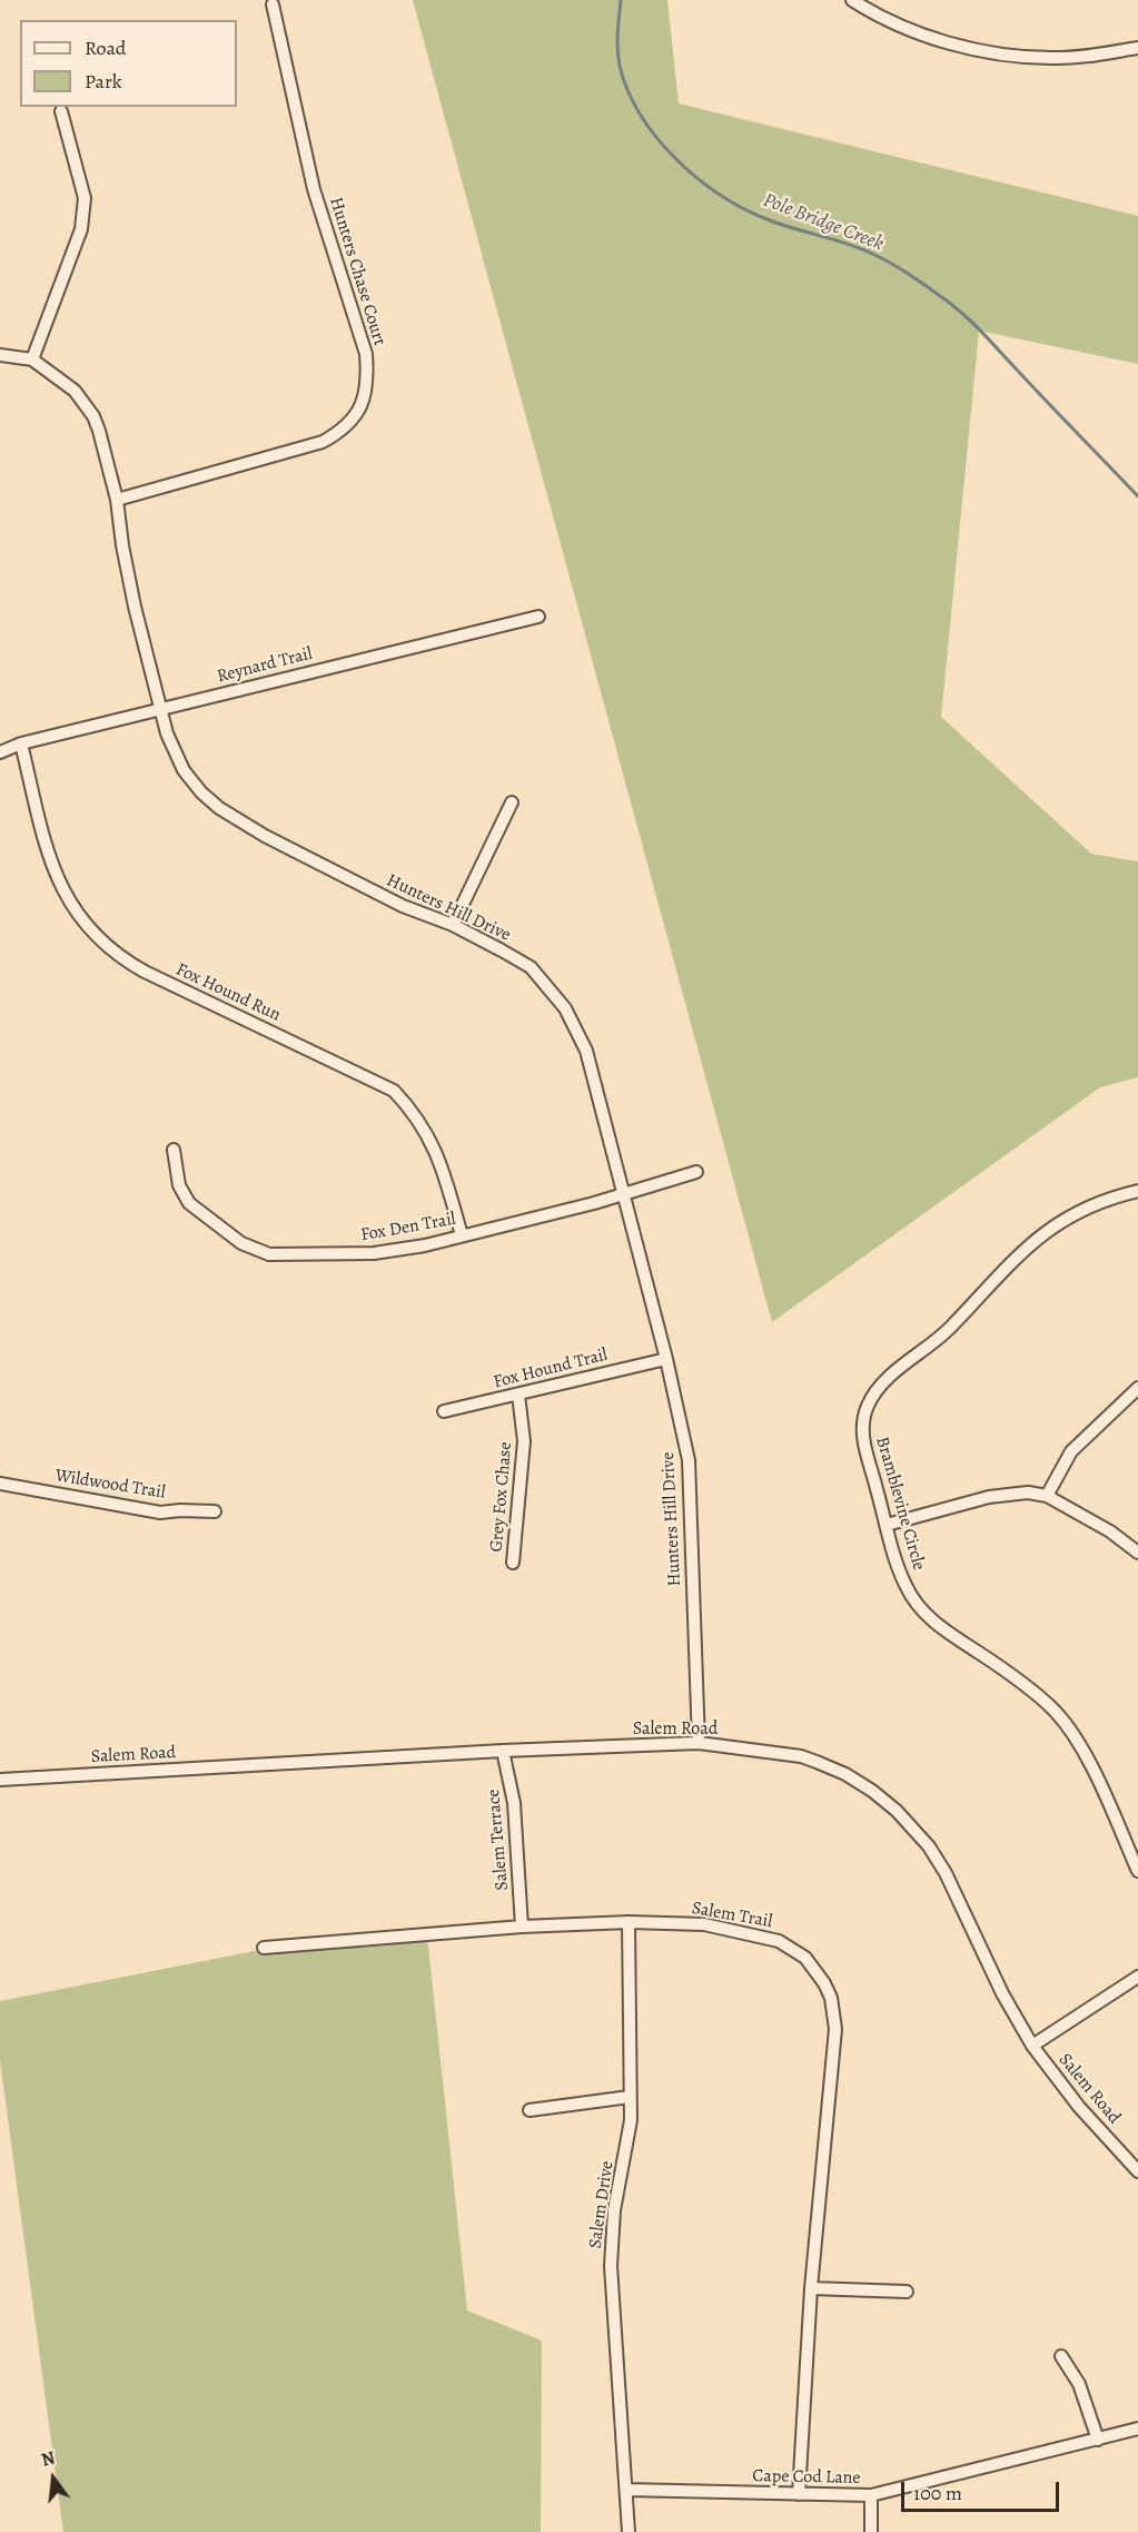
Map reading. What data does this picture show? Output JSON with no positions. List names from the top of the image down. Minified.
{"streets":{"street":["Hunters Chase Court","Reynard Trail","Hunters Hill Drive","Fox Hound Run","Fox Den Trail","Fox Hound Trail","Wildwood Trail","Grey Fox Chase","Bramblevine Circle","Salem Road","Salem Terrace","Salem Trail","Salem Drive","Cape Cod Lane"]},"crossings":[["Hunters Chase Court","Hunters Hill Drive"],["Reynard Trail","Hunters Hill Drive"],["Reynard Trail","Fox Hound Run"],["Hunters Hill Drive","Fox Den Trail"],["Hunters Hill Drive","Fox Hound Trail"],["Hunters Hill Drive","Salem Road"],["Fox Hound Run","Fox Den Trail"],["Fox Hound Trail","Grey Fox Chase"],["Salem Road","Salem Terrace"],["Salem Terrace","Salem Trail"],["Salem Trail","Salem Drive"],["Salem Trail","Cape Cod Lane"],["Salem Drive","Cape Cod Lane"]],"water":["Pole Bridge Creek"],"legend":["Road","Park"],"scale_bar":"100 m","north":"top"}
